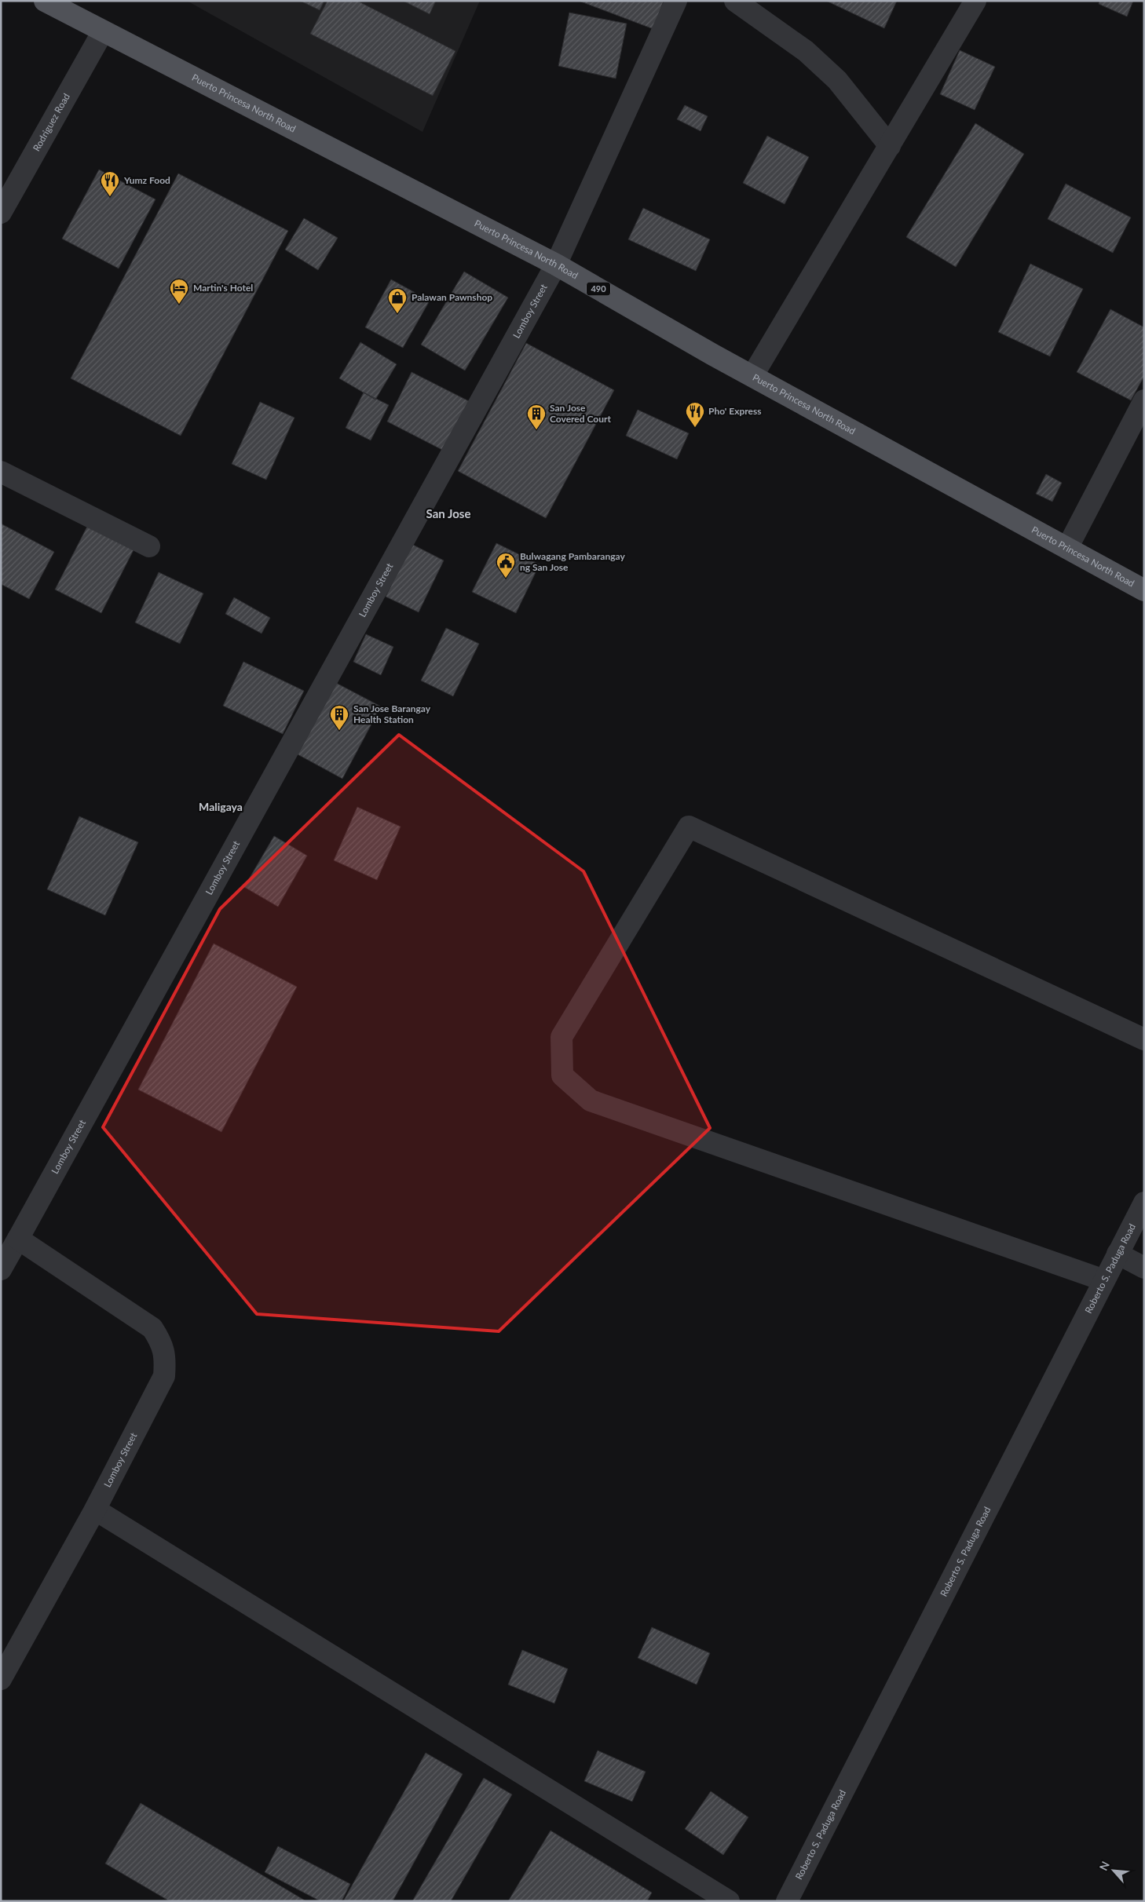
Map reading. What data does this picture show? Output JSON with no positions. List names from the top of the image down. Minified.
{"streets":{"main road":["Puerto Princesa North Road","490"],"street":["Rodriguez Road","Lomboy Street","Roberto S. Paduga Road"]},"crossings":[["Puerto Princesa North Road","Rodriguez Road"],["Puerto Princesa North Road","Lomboy Street"]],"districts":["San Jose","Maligaya"],"places":{"restaurant":["Yumz Food","Pho' Express"],"hotel":["Martin's Hotel"],"shop":["Palawan Pawnshop"],"building":["San Jose Covered Court","San Jose Barangay Health Station"],"public building":["Bulwagang Pambarangay ng San Jose"]},"north":"top left"}
